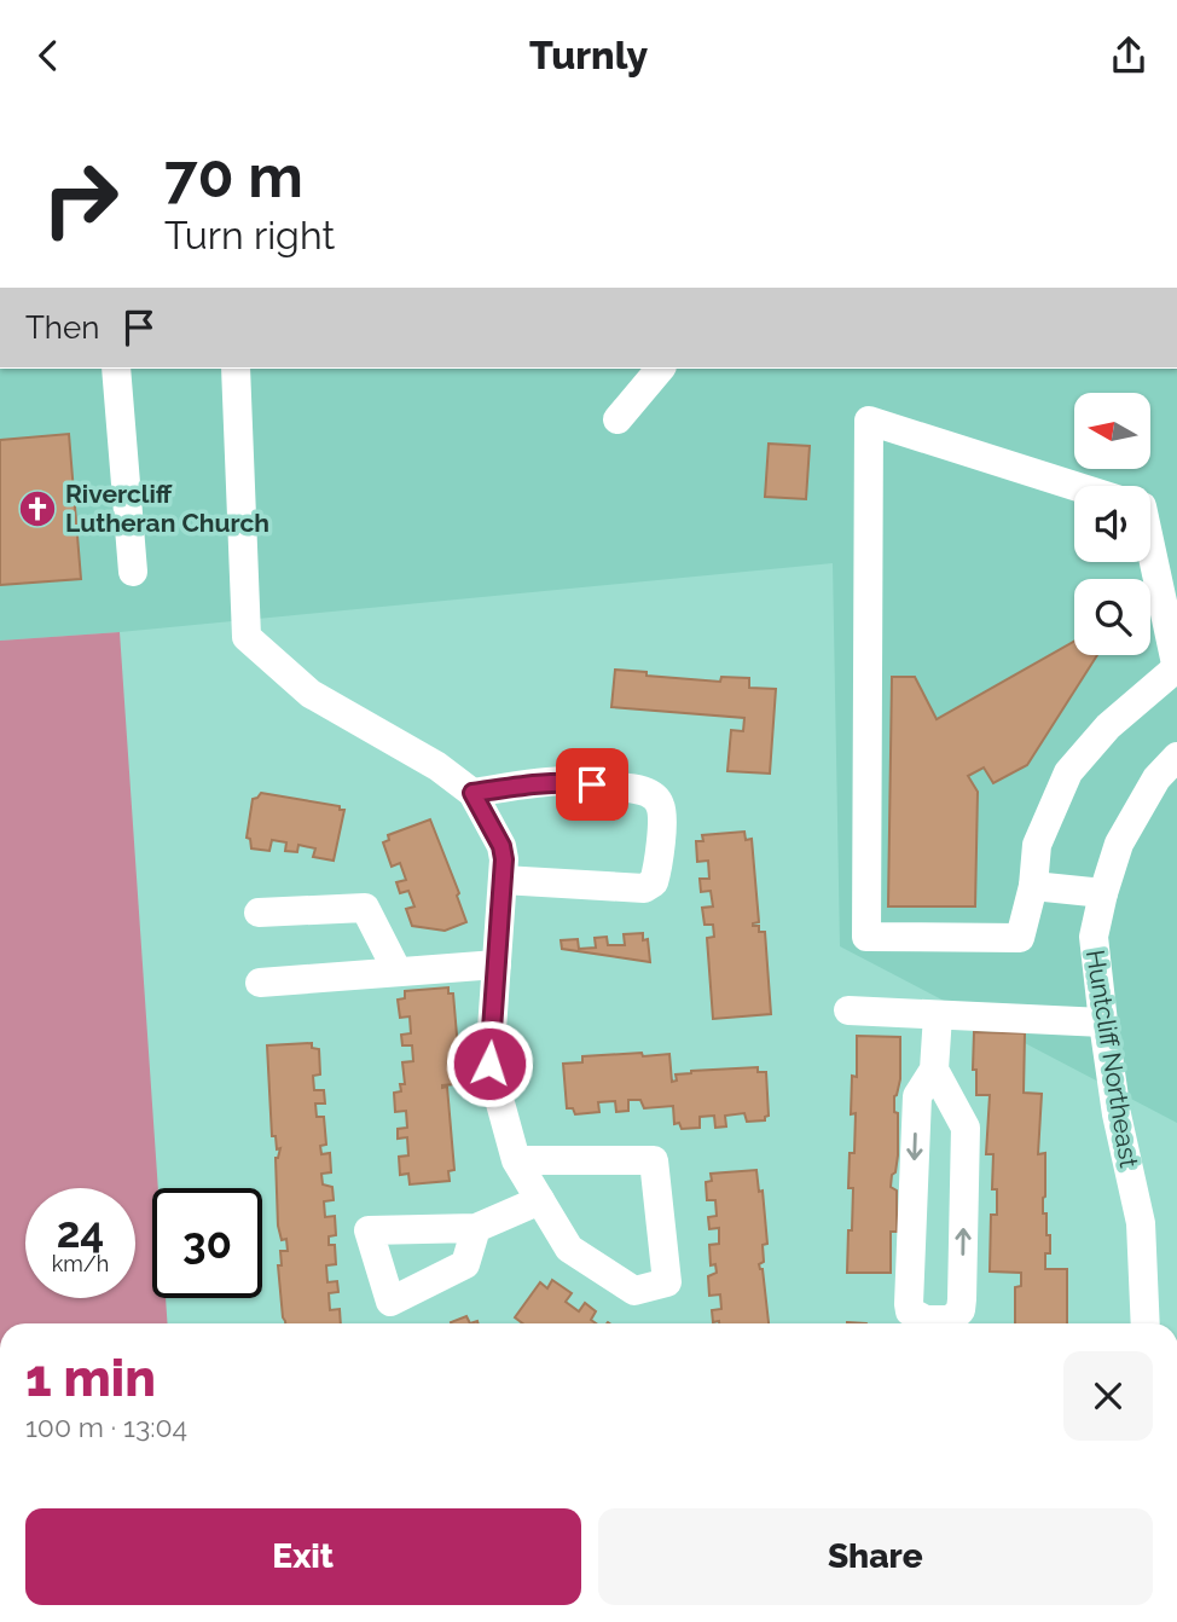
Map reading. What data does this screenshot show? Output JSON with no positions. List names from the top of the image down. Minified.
{"streets":{"street":["Huntcliff Northeast"]},"places":{"church":["Rivercliff Lutheran Church"]},"north":"left","page":{"header":"Turnly","turn":["70 m","Turn right"],"then":"Then","speed":"24 km/h","limit":"30","heading":["1 min","100 m · 13:04"],"buttons":["Exit","Share"]}}
